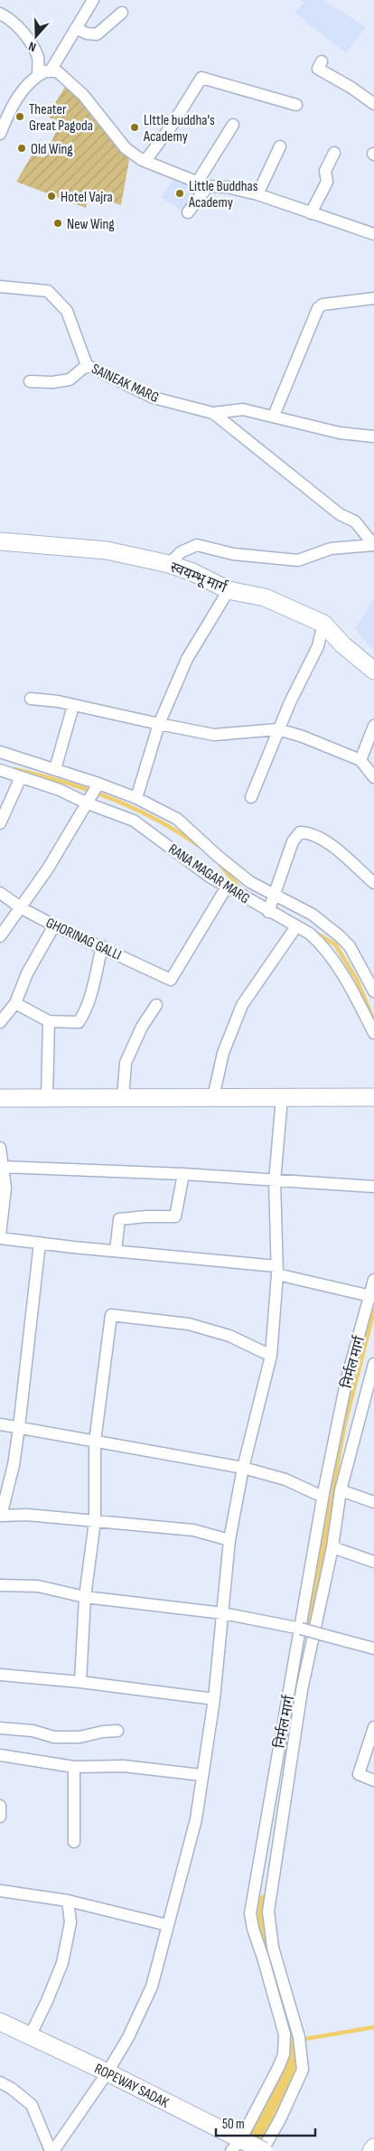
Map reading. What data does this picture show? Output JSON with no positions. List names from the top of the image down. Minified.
{"streets":{"main road":["स्वयम्भू मार्ग","ROPEWAY SADAK"],"street":["SAINEAK MARG","RANA MAGAR MARG","GHORINAG GALLI","निर्मल मार्ग"]},"crossings":[["RANA MAGAR MARG","GHORINAG GALLI"],["निर्मल मार्ग","ROPEWAY SADAK"]],"places":["Theater Great Pagoda","LIttle buddha's Academy","Old Wing","Little Buddhas Academy","Hotel Vajra","New Wing"],"scale_bar":"50 m","north":"bottom"}
